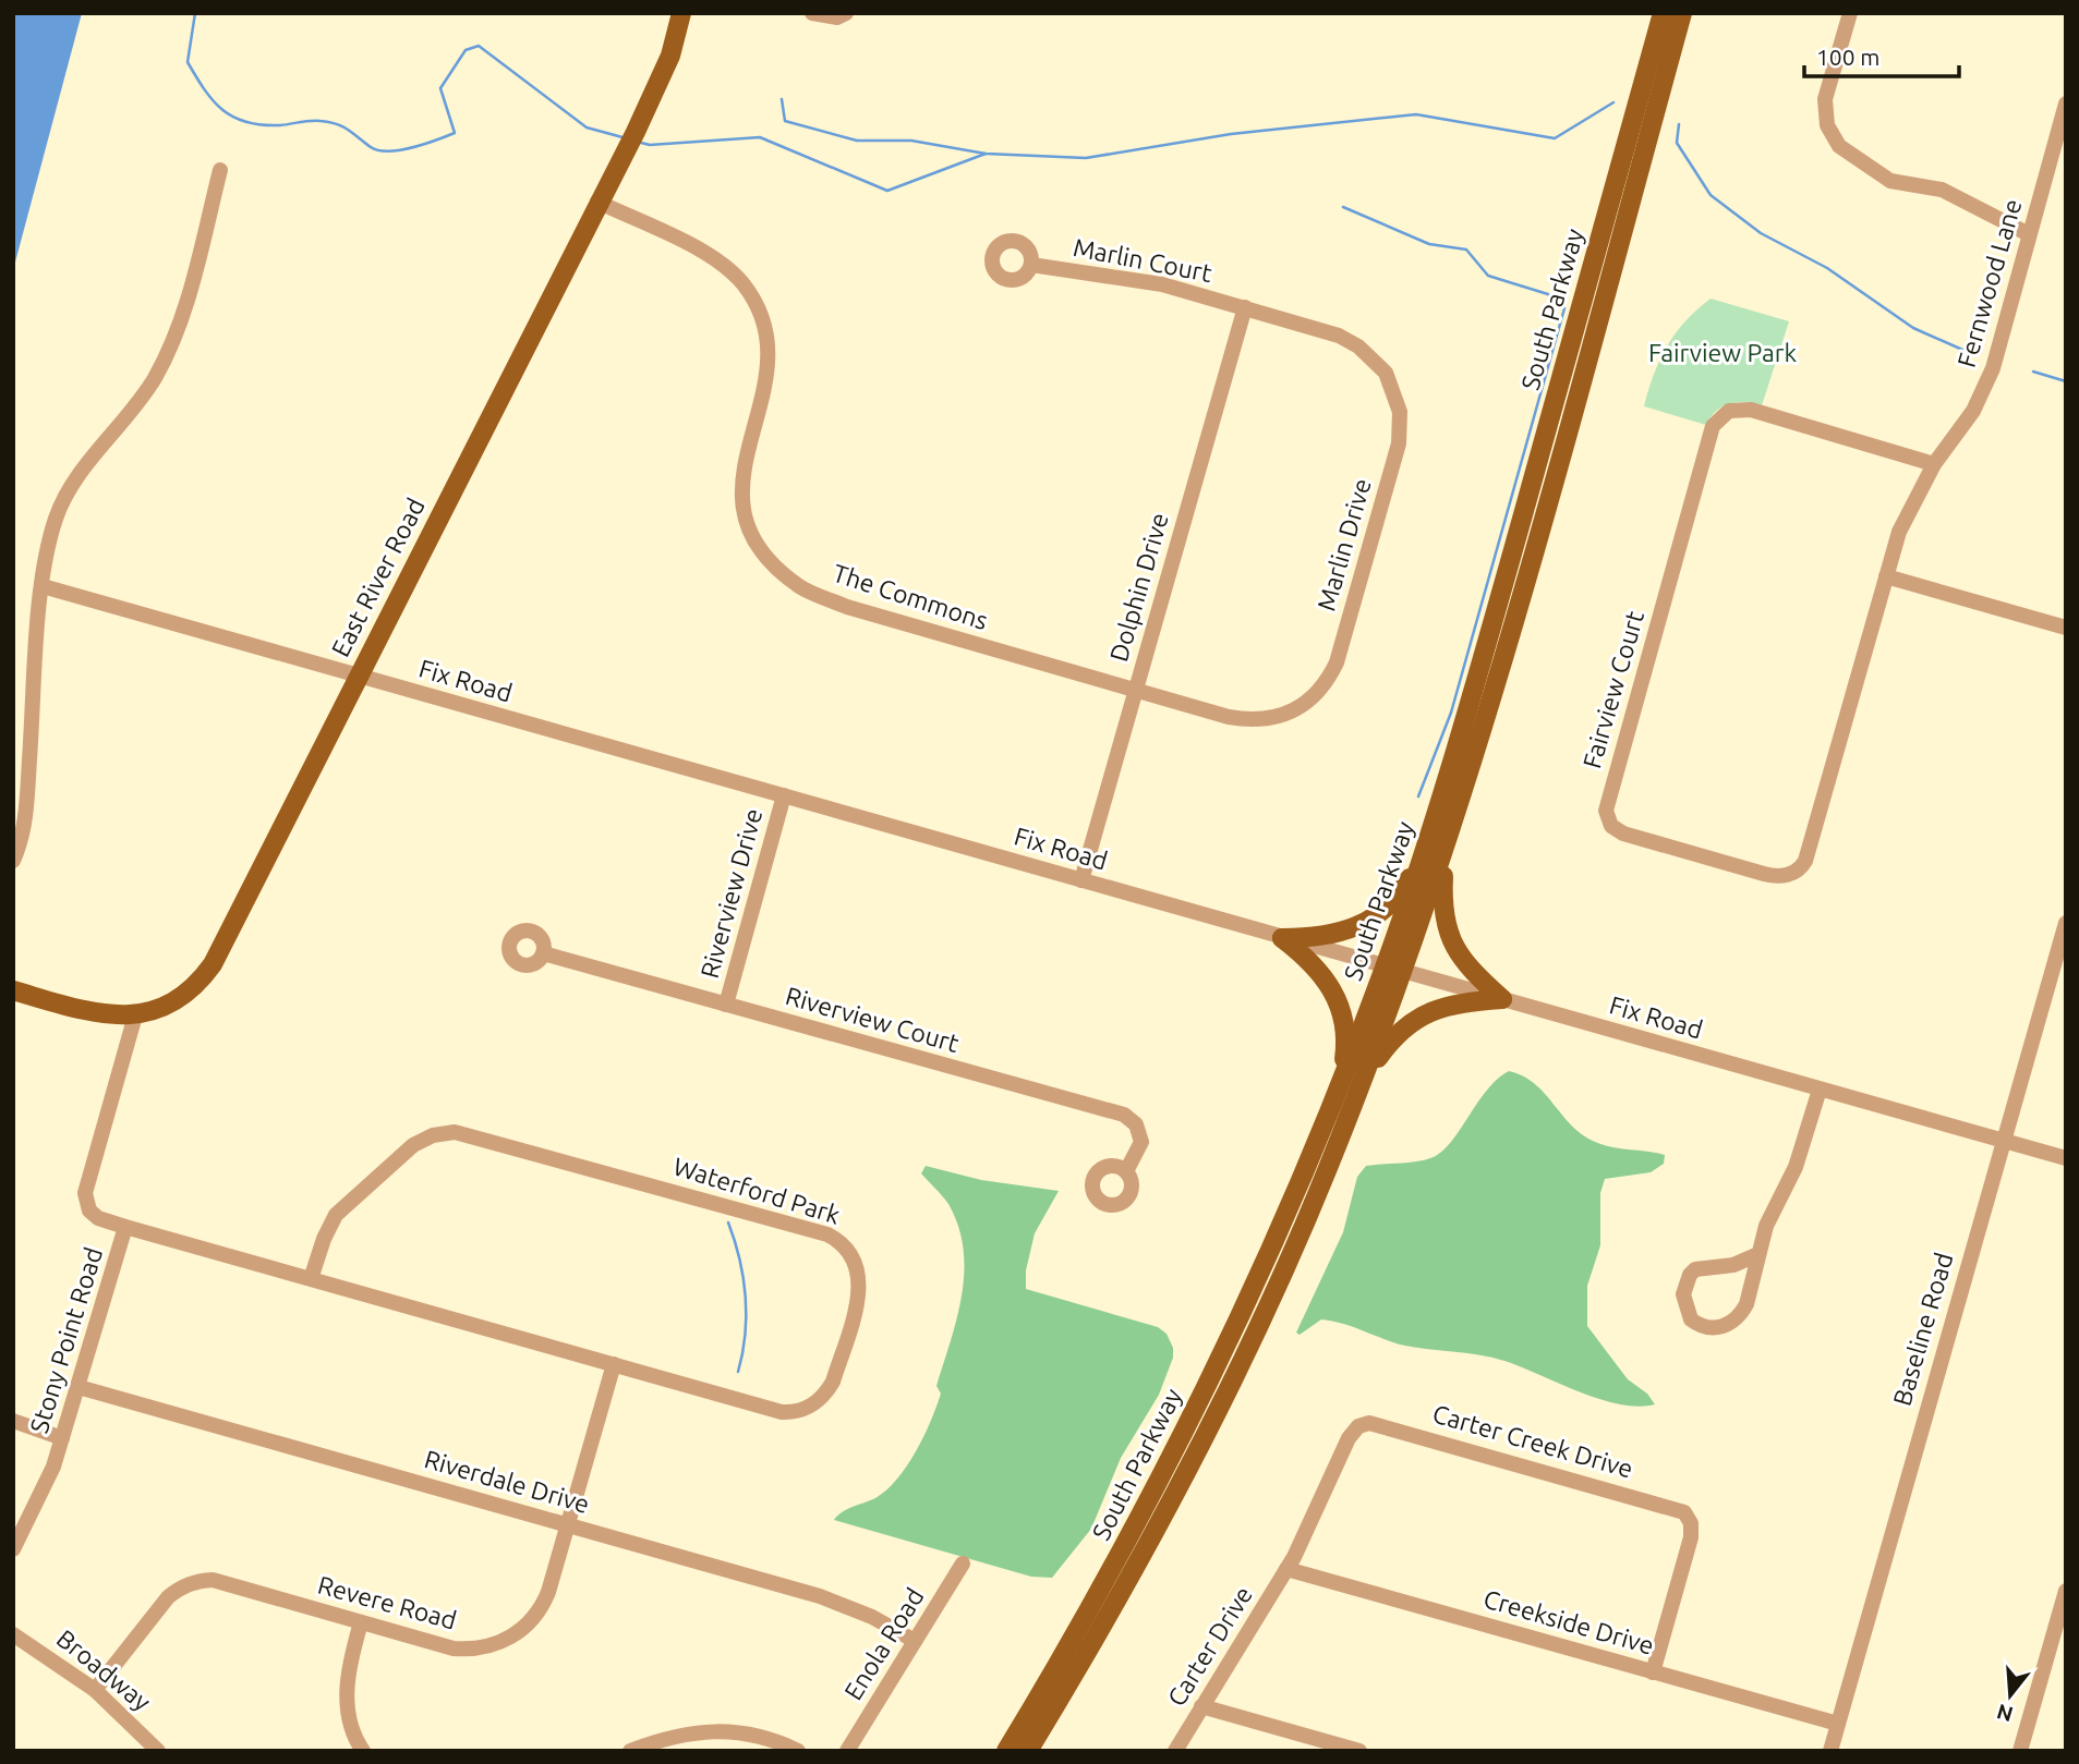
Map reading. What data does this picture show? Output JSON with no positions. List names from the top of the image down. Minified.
{"streets":{"main road":["South Parkway","East River Road"],"street":["Marlin Court","Fernwood Lane","Marlin Drive","Dolphin Drive","The Commons","Fix Road","Fairview Court","Riverview Drive","Riverview Court","Waterford Park","Baseline Road","Stony Point Road","Carter Creek Drive","Riverdale Drive","Revere Road","Creekside Drive","Enola Road","Carter Drive","Broadway"]},"crossings":[["Marlin Court","Marlin Drive"],["Marlin Court","Dolphin Drive"],["Fernwood Lane","Fairview Court"],["South Parkway","Fix Road"],["Marlin Drive","Dolphin Drive"],["Marlin Drive","The Commons"],["East River Road","The Commons"],["East River Road","Fix Road"],["East River Road","Waterford Park"],["Dolphin Drive","The Commons"],["Dolphin Drive","Fix Road"],["Fix Road","Riverview Drive"],["Fix Road","Baseline Road"],["Riverview Drive","Riverview Court"],["Waterford Park","Stony Point Road"],["Waterford Park","Revere Road"],["Baseline Road","Creekside Drive"],["Stony Point Road","Riverdale Drive"],["Carter Creek Drive","Creekside Drive"],["Carter Creek Drive","Carter Drive"],["Riverdale Drive","Revere Road"],["Riverdale Drive","Enola Road"],["Revere Road","Broadway"],["Creekside Drive","Carter Drive"]],"parks":["Fairview Park"],"scale_bar":"100 m","north":"bottom"}
